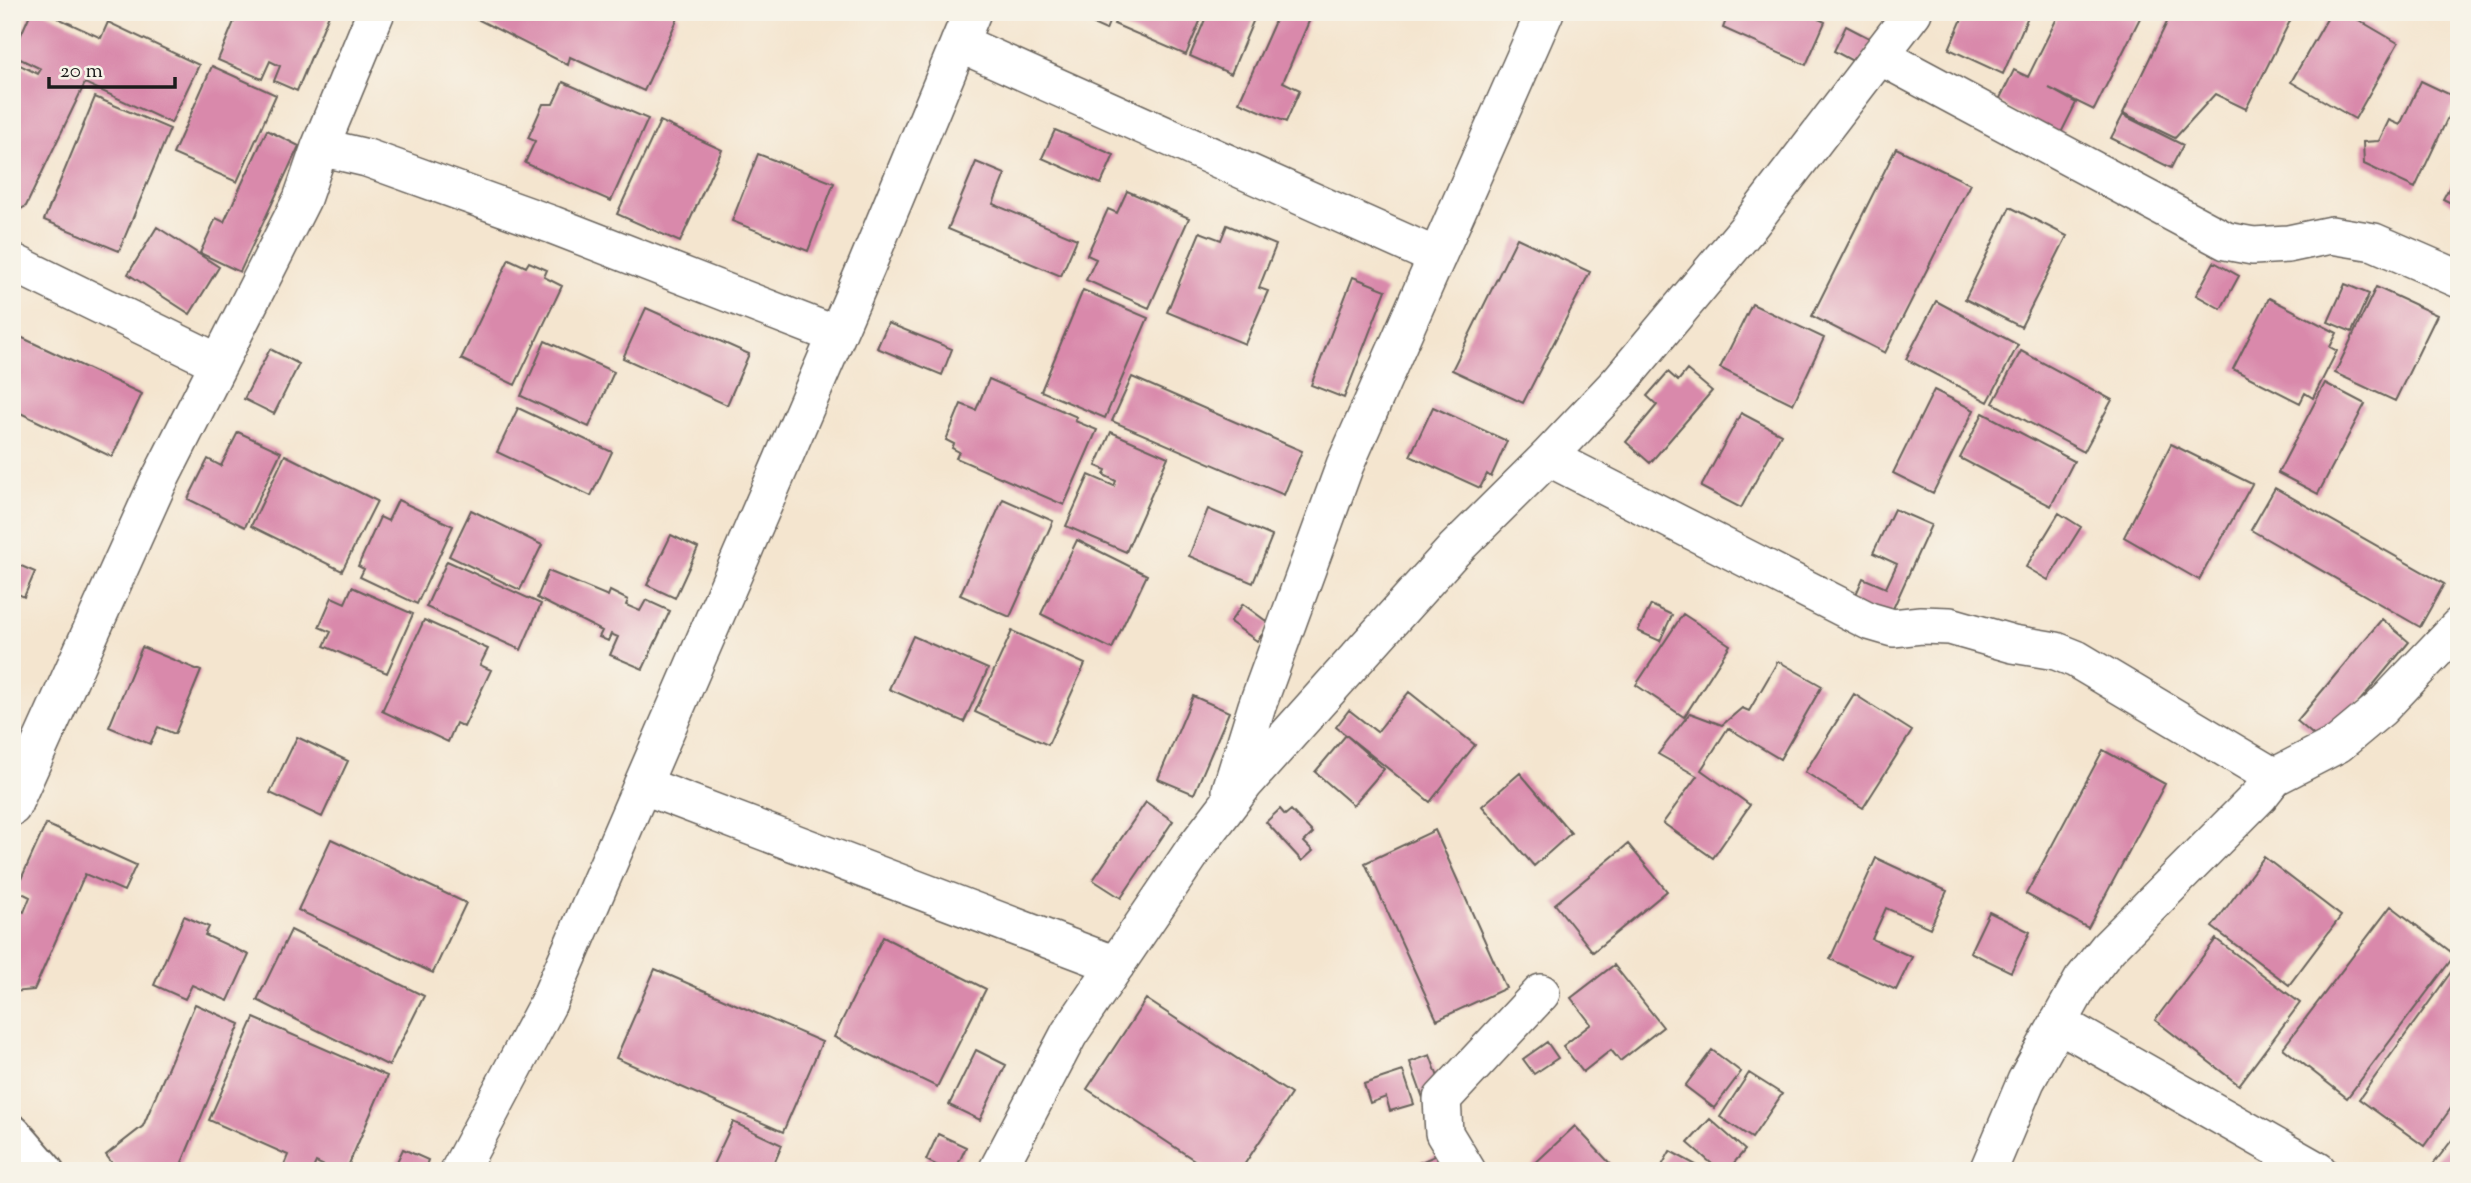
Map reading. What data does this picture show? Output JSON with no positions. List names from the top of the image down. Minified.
{"scale_bar":"20 m"}
